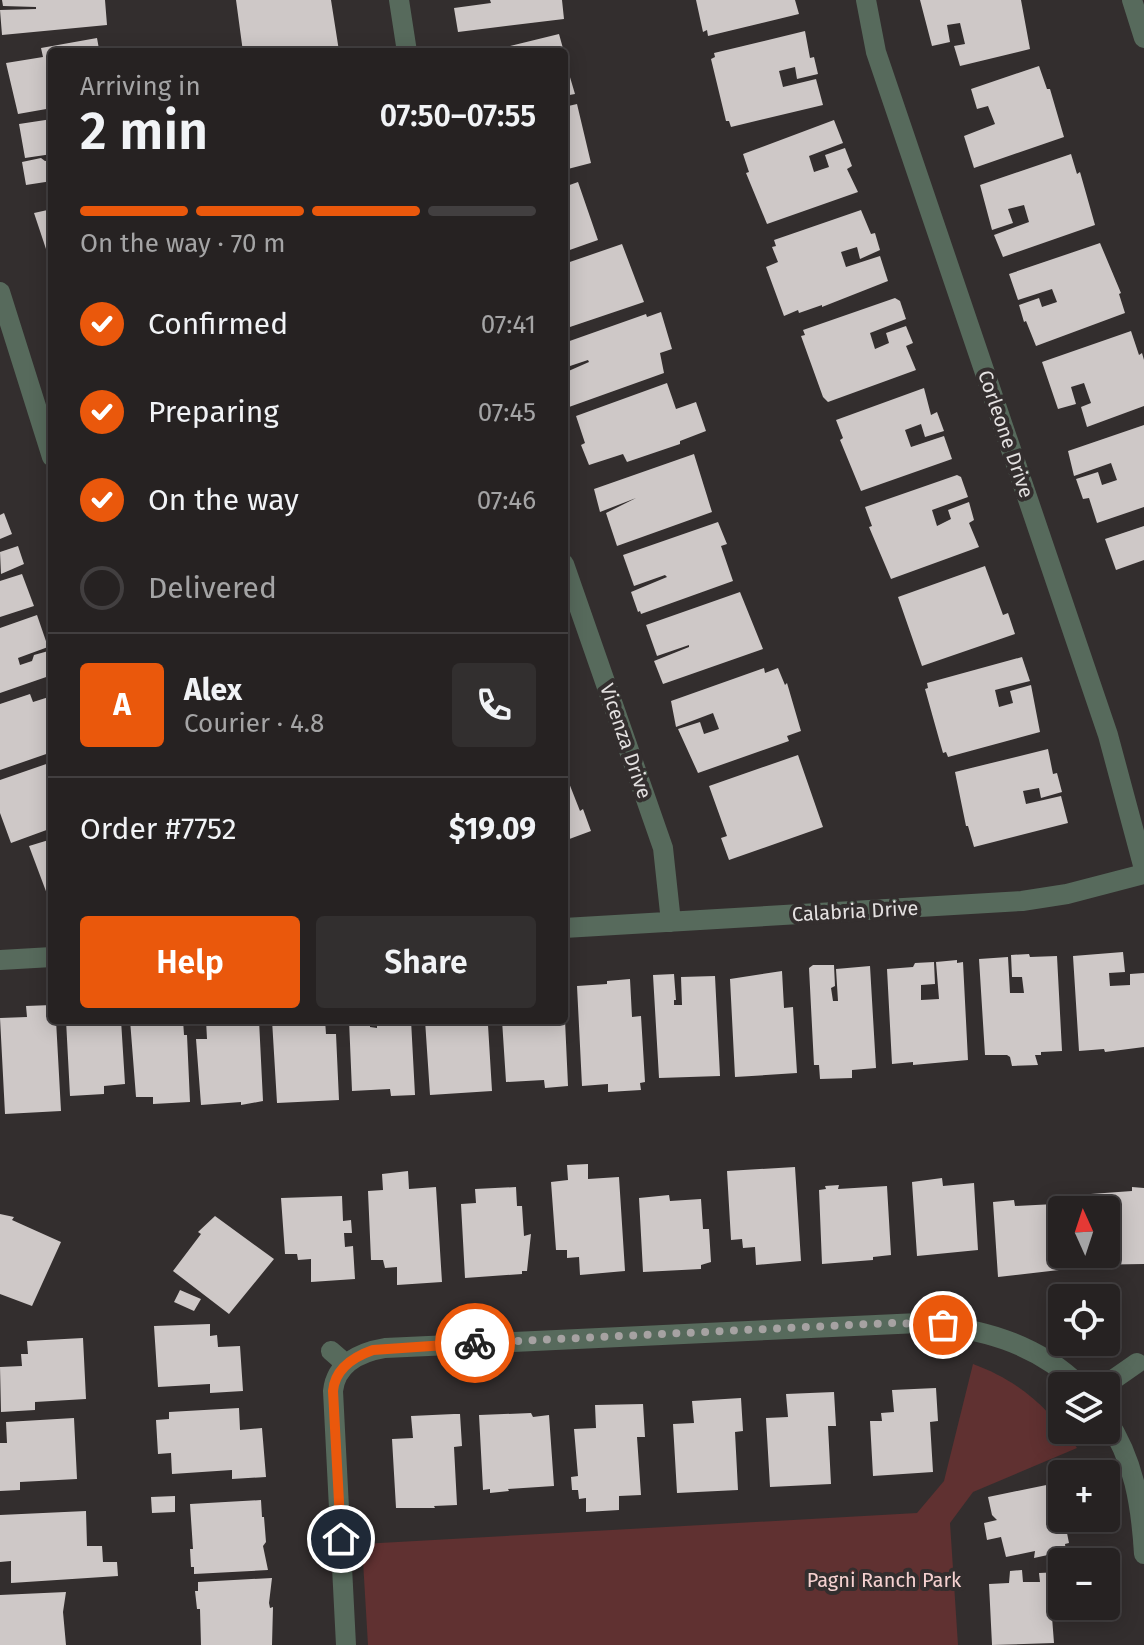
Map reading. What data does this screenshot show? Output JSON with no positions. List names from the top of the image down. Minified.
{"streets":{"street":["Corleone Drive","Vicenza Drive","Calabria Drive"]},"crossings":[["Corleone Drive","Calabria Drive"],["Vicenza Drive","Calabria Drive"]],"parks":["Pagni Ranch Park"],"north":"top","page":{"heading":["2 min","Arriving in","07:50–07:55"],"panel":["Alex","Courier · 4.8","Order #7752","$19.09"],"bar":"On the way · 70 m","list":[["Confirmed","07:41"],["Preparing","07:45"],["On the way","07:46"],"Delivered"],"round":"A","buttons":["Help","Share"],"map_buttons":["+","−"]}}
